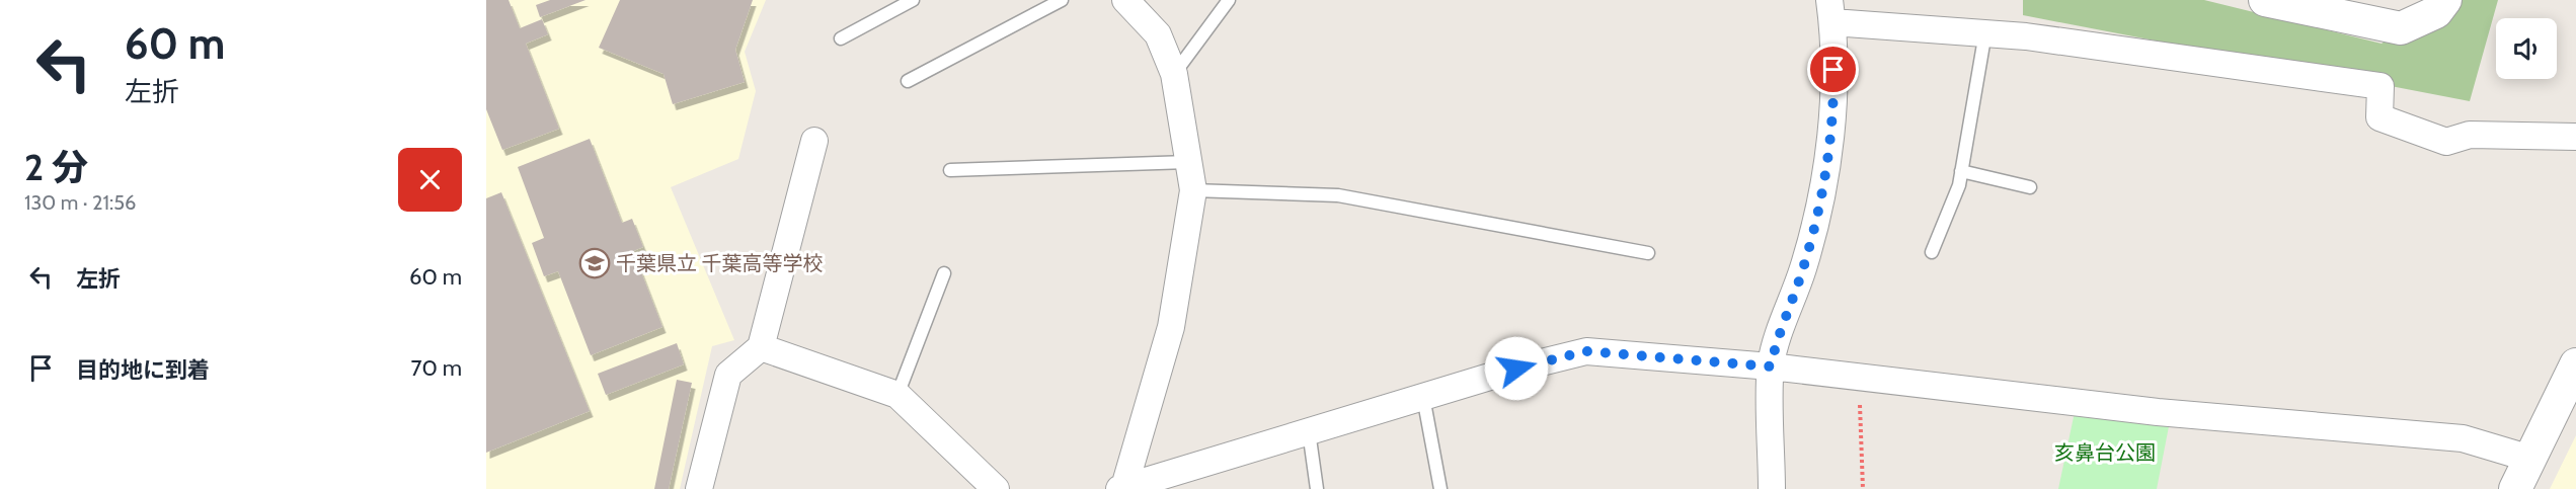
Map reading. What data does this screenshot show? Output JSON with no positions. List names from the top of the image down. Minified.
{"parks":["亥鼻台公園"],"places":{"school or university":["千葉県立 千葉高等学校"]},"page":{"turn":["60 m","左折"],"heading":["2 分","130 m · 21:56"],"list":[{"name":"左折","value":"60 m"},{"name":"目的地に到着","value":"70 m"}]}}
